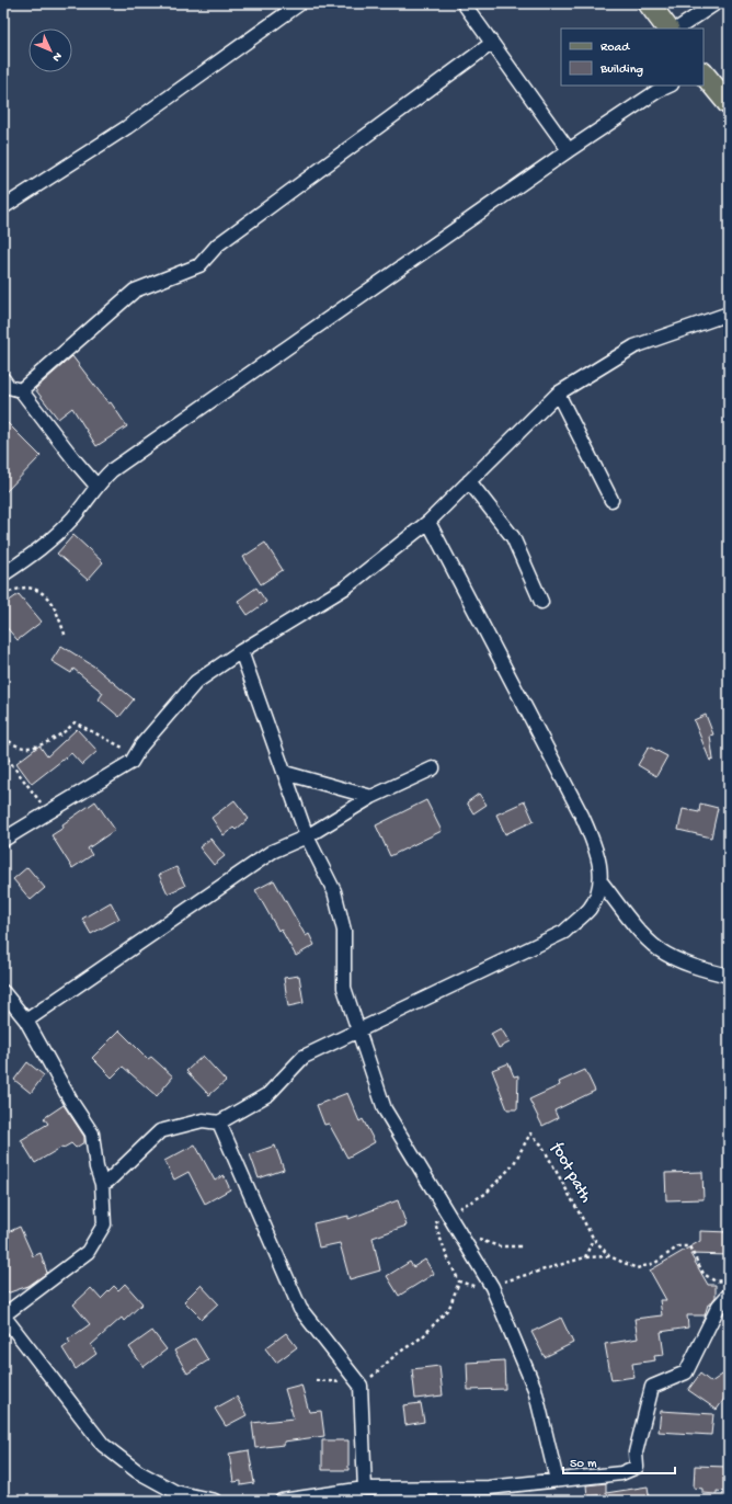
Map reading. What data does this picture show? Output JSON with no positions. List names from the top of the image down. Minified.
{"streets":{"path":["foot path"]},"legend":["Road","Building"],"scale_bar":"50 m","north":"bottom right"}
